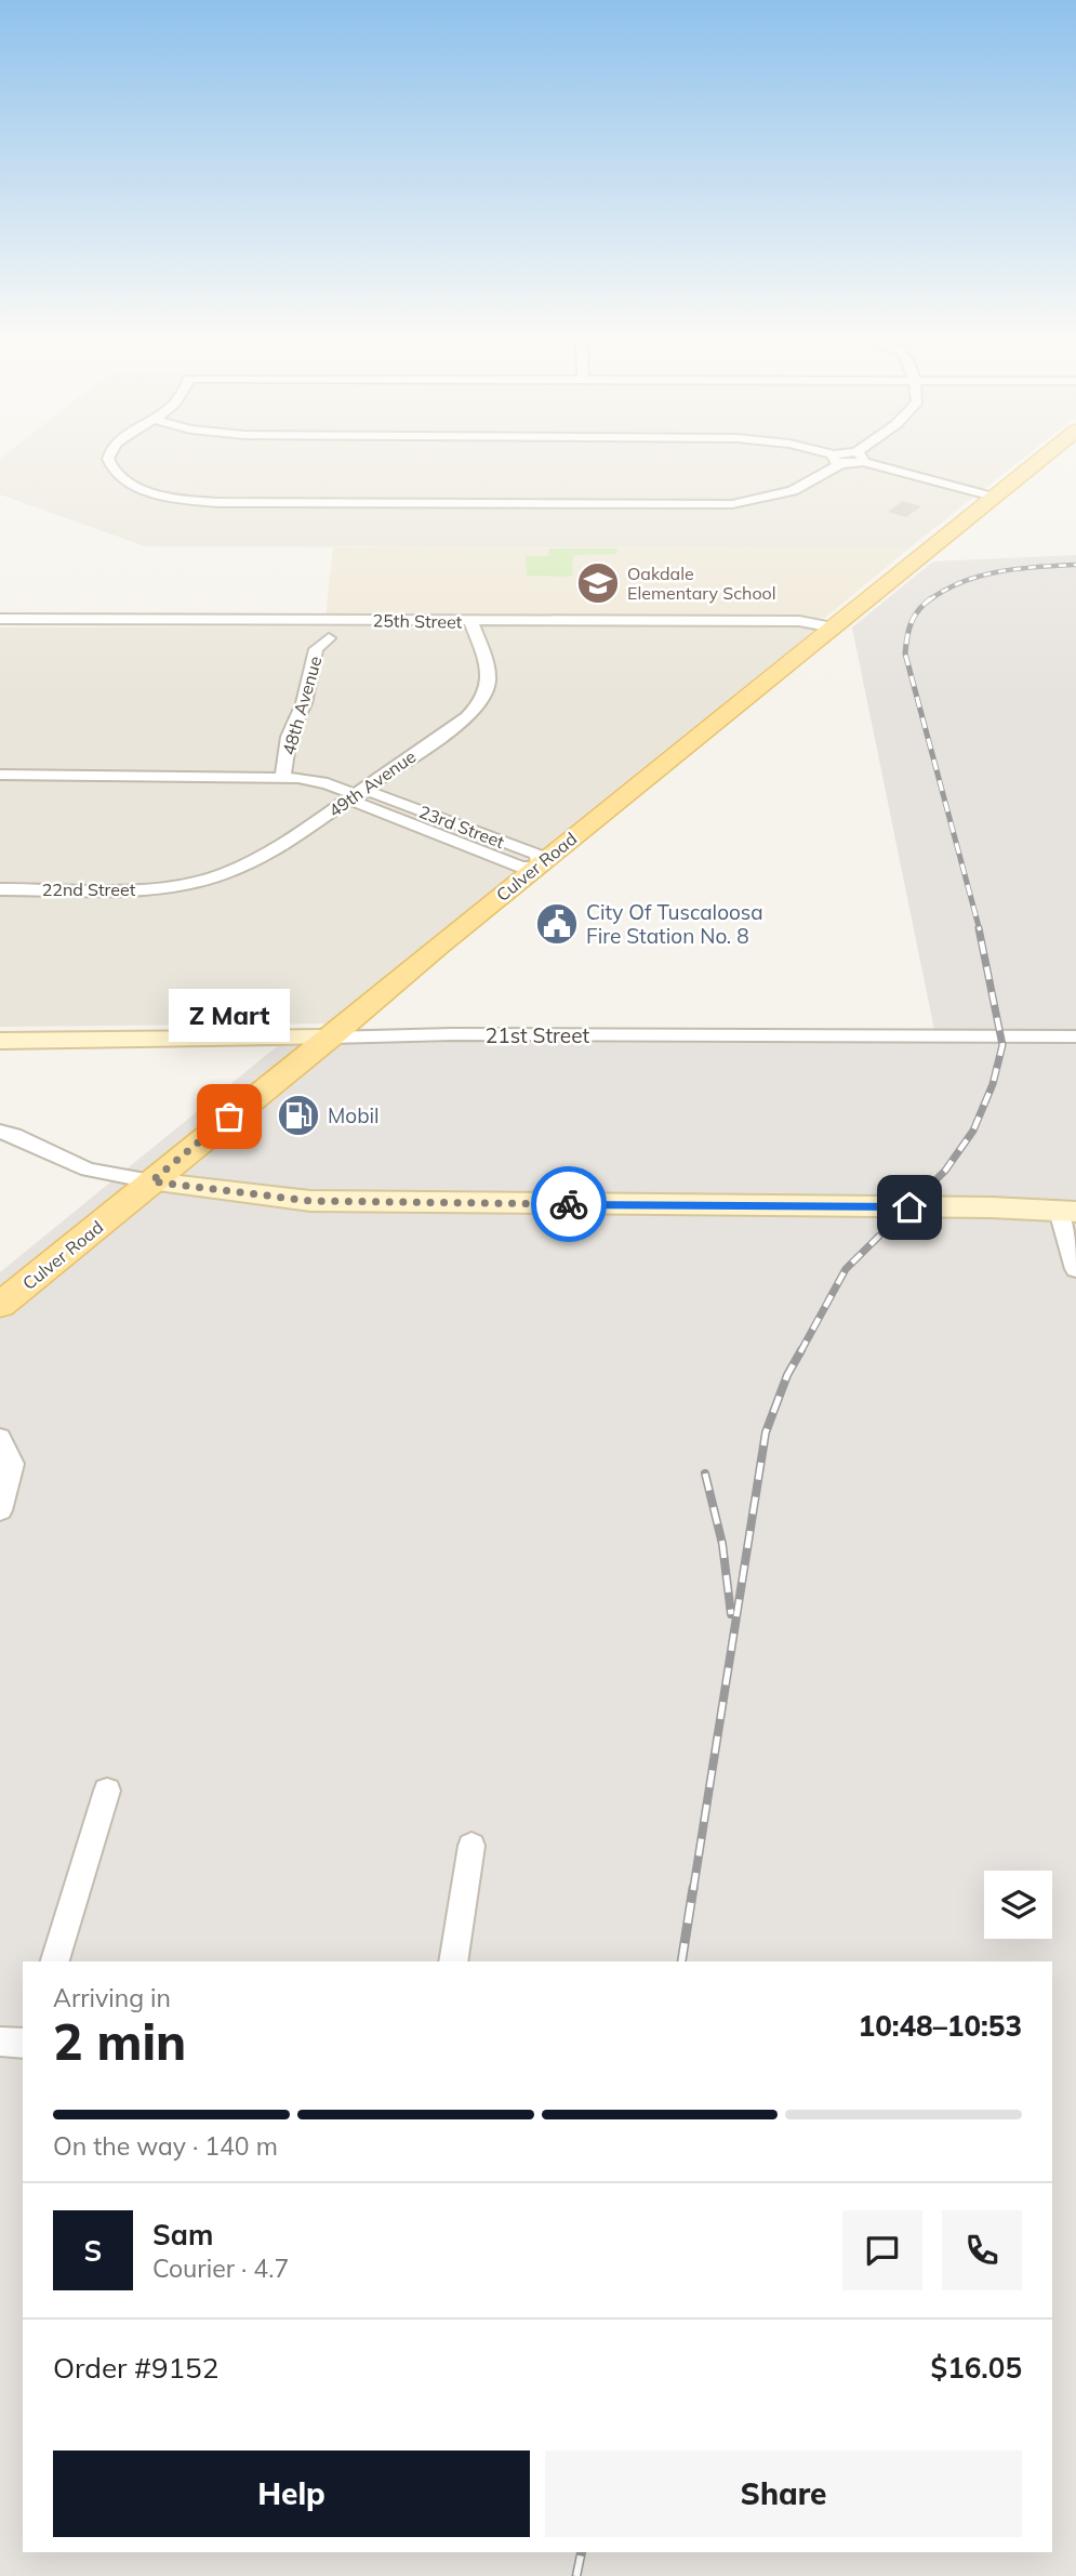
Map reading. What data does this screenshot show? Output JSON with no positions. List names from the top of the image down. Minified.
{"streets":{"main road":["Culver Road"],"street":["25th Street","48th Avenue","49th Avenue","23rd Street","22nd Street","21st Street"]},"crossings":[["25th Street","49th Avenue"],["25th Street","Culver Road"],["48th Avenue","23rd Street"],["49th Avenue","23rd Street"],["49th Avenue","22nd Street"],["23rd Street","Culver Road"],["Culver Road","21st Street"]],"places":{"school or university":["Oakdale Elementary School"],"public building":["City Of Tuscaloosa Fire Station No. 8"],"fuel station":["Mobil"],"other":["Z Mart"]},"page":{"bubble":"Z Mart","heading":["2 min","Arriving in","10:48–10:53"],"panel":["Sam","Courier · 4.7","Order #9152","$16.05"],"bar":"On the way · 140 m","round":"S","buttons":["Help","Share"]}}
